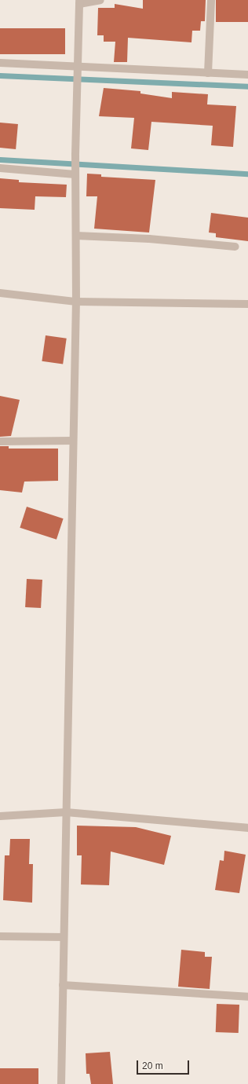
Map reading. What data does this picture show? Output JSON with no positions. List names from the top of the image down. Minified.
{"scale_bar":"20 m"}
